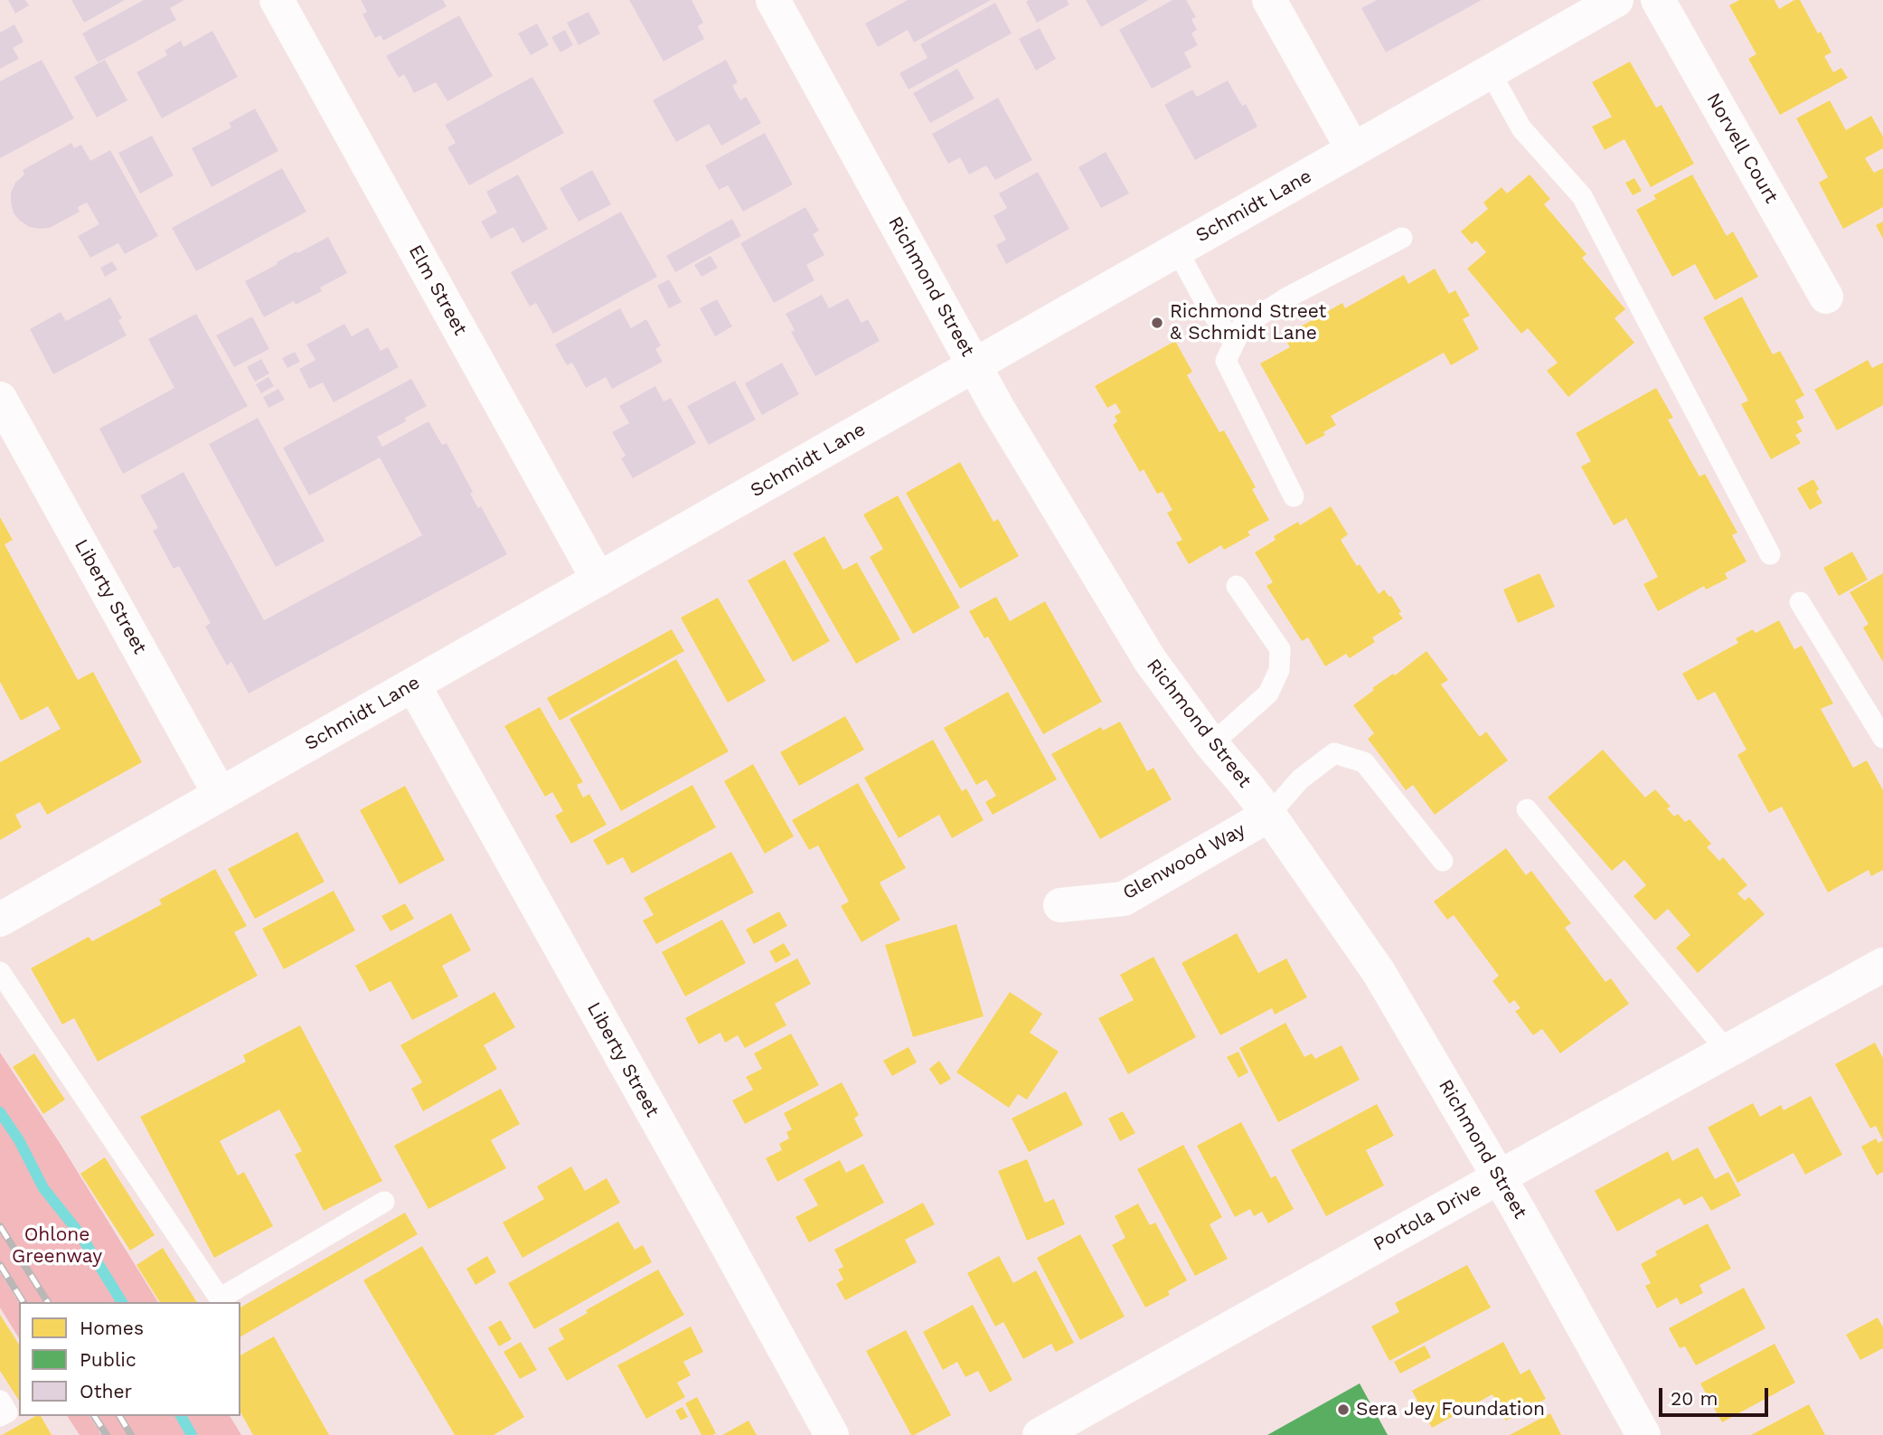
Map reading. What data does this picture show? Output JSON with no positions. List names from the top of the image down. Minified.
{"streets":{"street":["Norvell Court","Schmidt Lane","Richmond Street","Elm Street","Liberty Street","Glenwood Way","Portola Drive"]},"crossings":[["Schmidt Lane","Richmond Street"],["Schmidt Lane","Elm Street"],["Schmidt Lane","Liberty Street"],["Richmond Street","Glenwood Way"],["Richmond Street","Portola Drive"]],"parks":["Ohlone Greenway"],"places":["Richmond Street & Schmidt Lane","Sera Jey Foundation"],"legend":["Homes","Public","Other"],"scale_bar":"20 m"}
